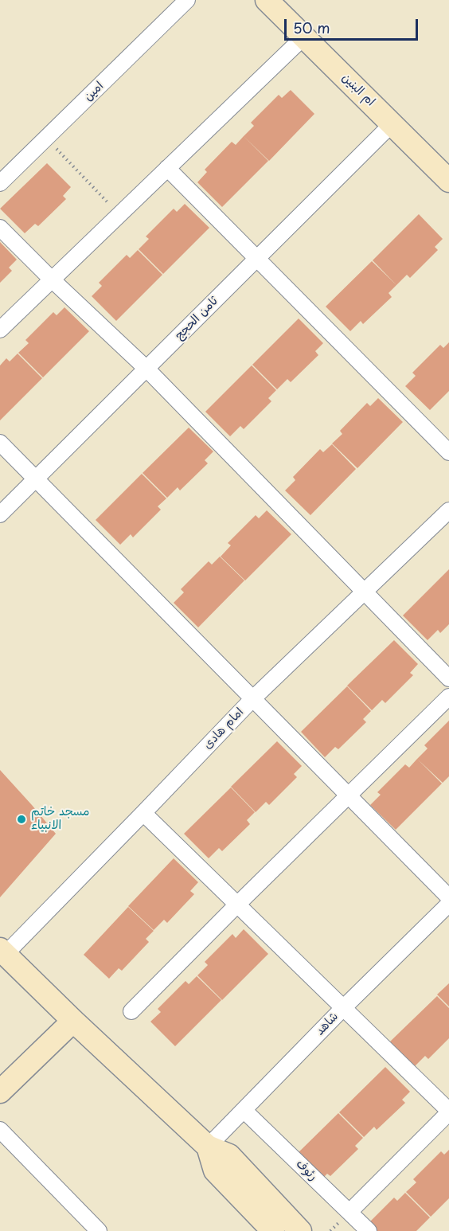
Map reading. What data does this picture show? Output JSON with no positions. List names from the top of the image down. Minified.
{"streets":{"street":["ام البنین","امین","ثامن الحجج","امام هادی","شاهد","رئوف"]},"crossings":[["ام البنین","ثامن الحجج"],["شاهد","رئوف"]],"places":["مسجد خاتم الانبیاء"],"scale_bar":"50 m"}
